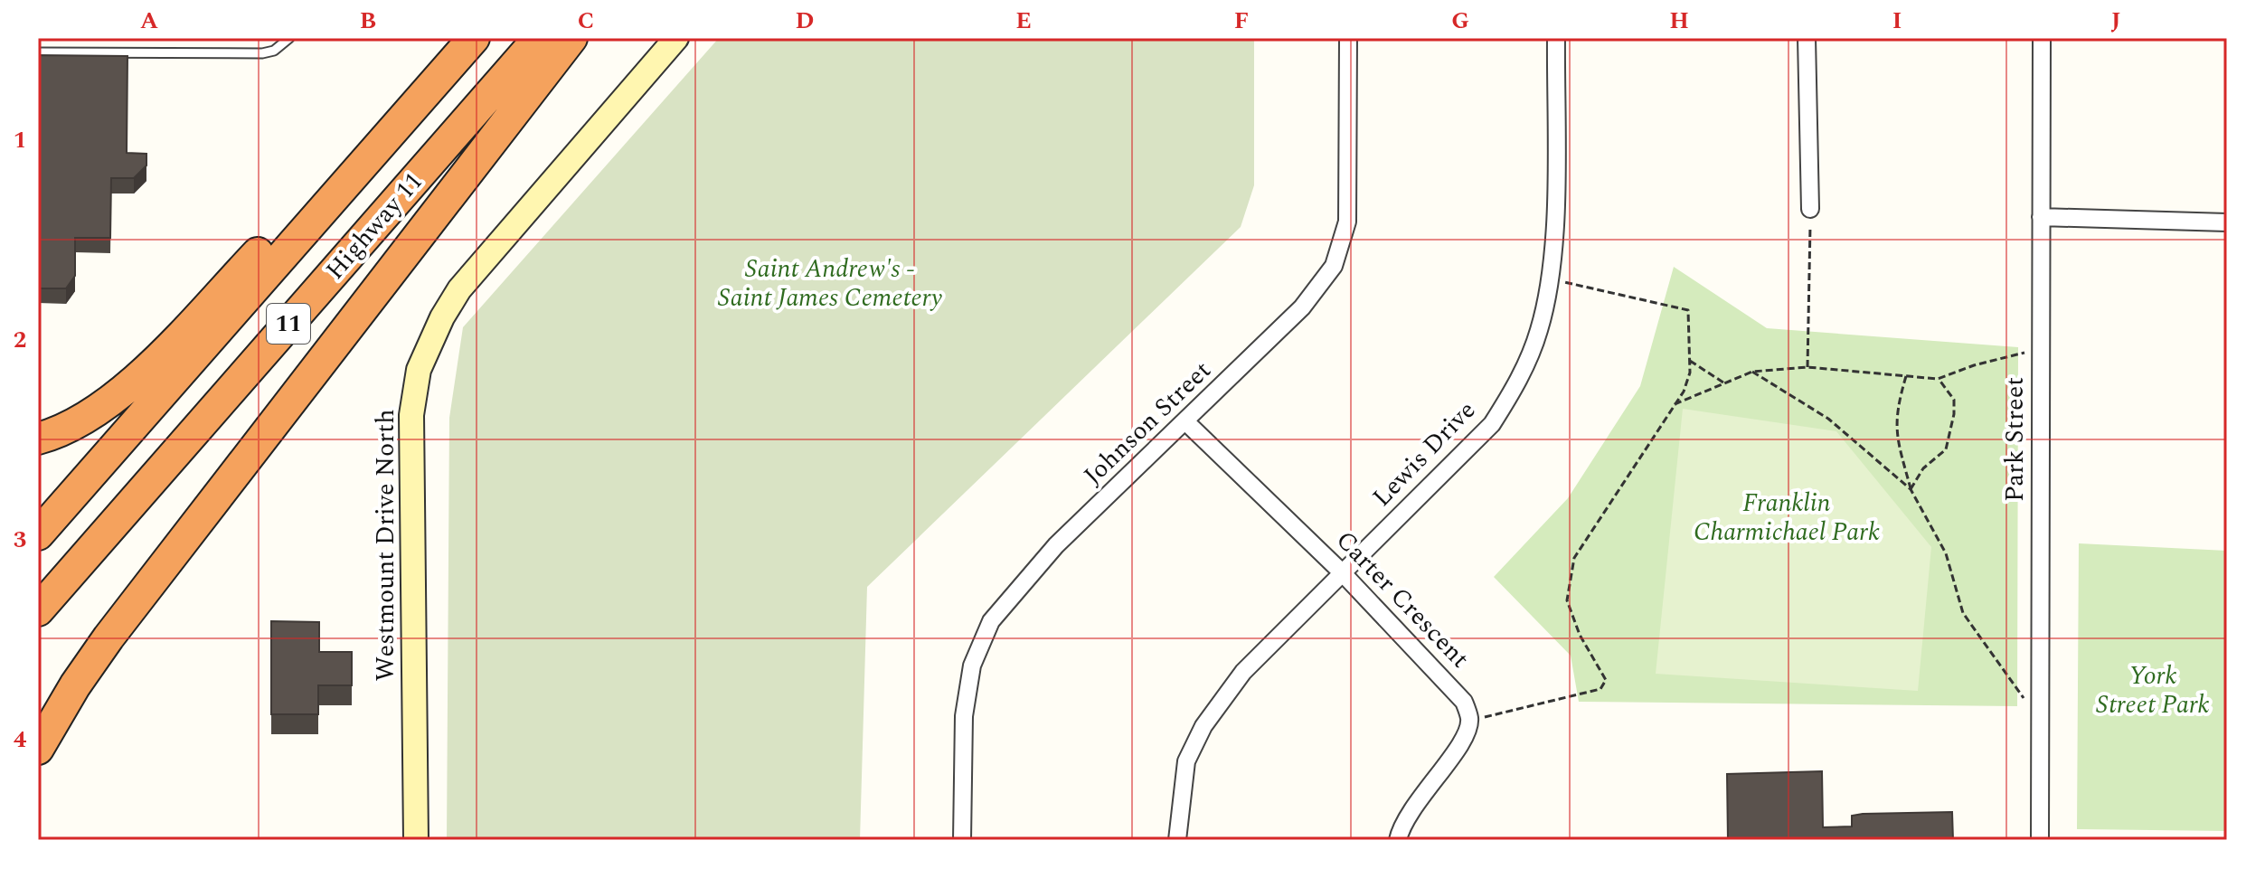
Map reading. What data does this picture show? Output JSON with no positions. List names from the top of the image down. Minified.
{"streets":{"highway":["Highway 11","11"],"street":["Johnson Street","Park Street","Lewis Drive","Westmount Drive North","Carter Crescent"]},"crossings":[["Johnson Street","Carter Crescent"],["Lewis Drive","Carter Crescent"]],"parks":["Saint Andrew's - Saint James Cemetery","Franklin Charmichael Park","York Street Park"],"grid":{"columns":["A","B","C","D","E","F","G","H","I","J"],"rows":["1","2","3","4"]}}
